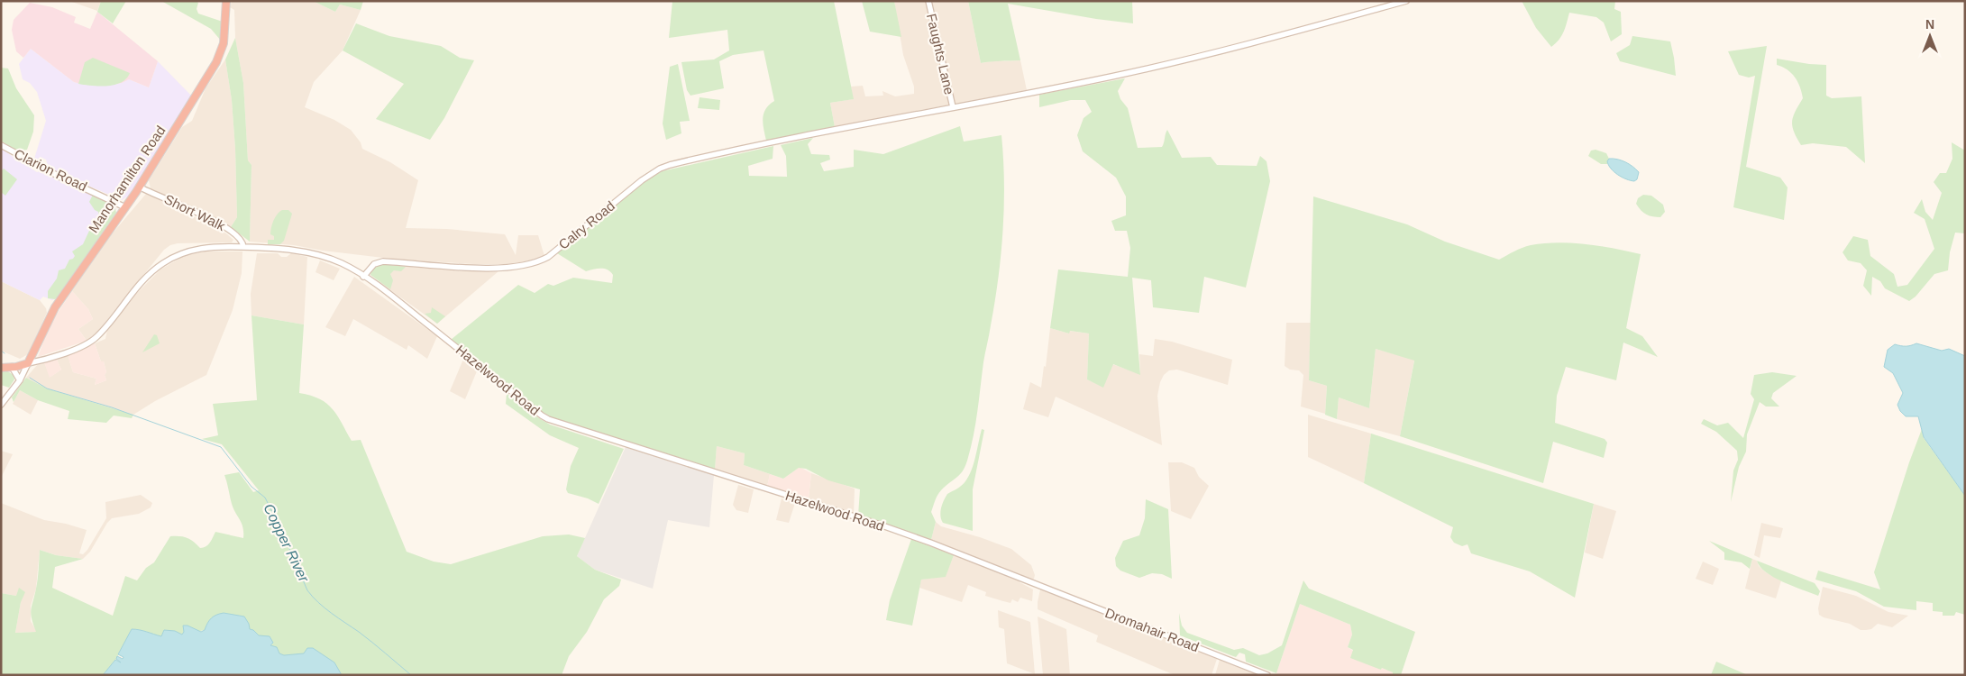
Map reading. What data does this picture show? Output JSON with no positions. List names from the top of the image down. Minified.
{"streets":{"highway":["Manorhamilton Road"],"main road":["Faughts Lane","Clarion Road","Short Walk","Calry Road","Hazelwood Road","Dromahair Road"]},"crossings":[["Faughts Lane","Calry Road"],["Clarion Road","Manorhamilton Road"],["Manorhamilton Road","Short Walk"],["Manorhamilton Road","Hazelwood Road"],["Short Walk","Hazelwood Road"],["Calry Road","Hazelwood Road"],["Hazelwood Road","Dromahair Road"]],"water":["Copper River"],"north":"top"}
